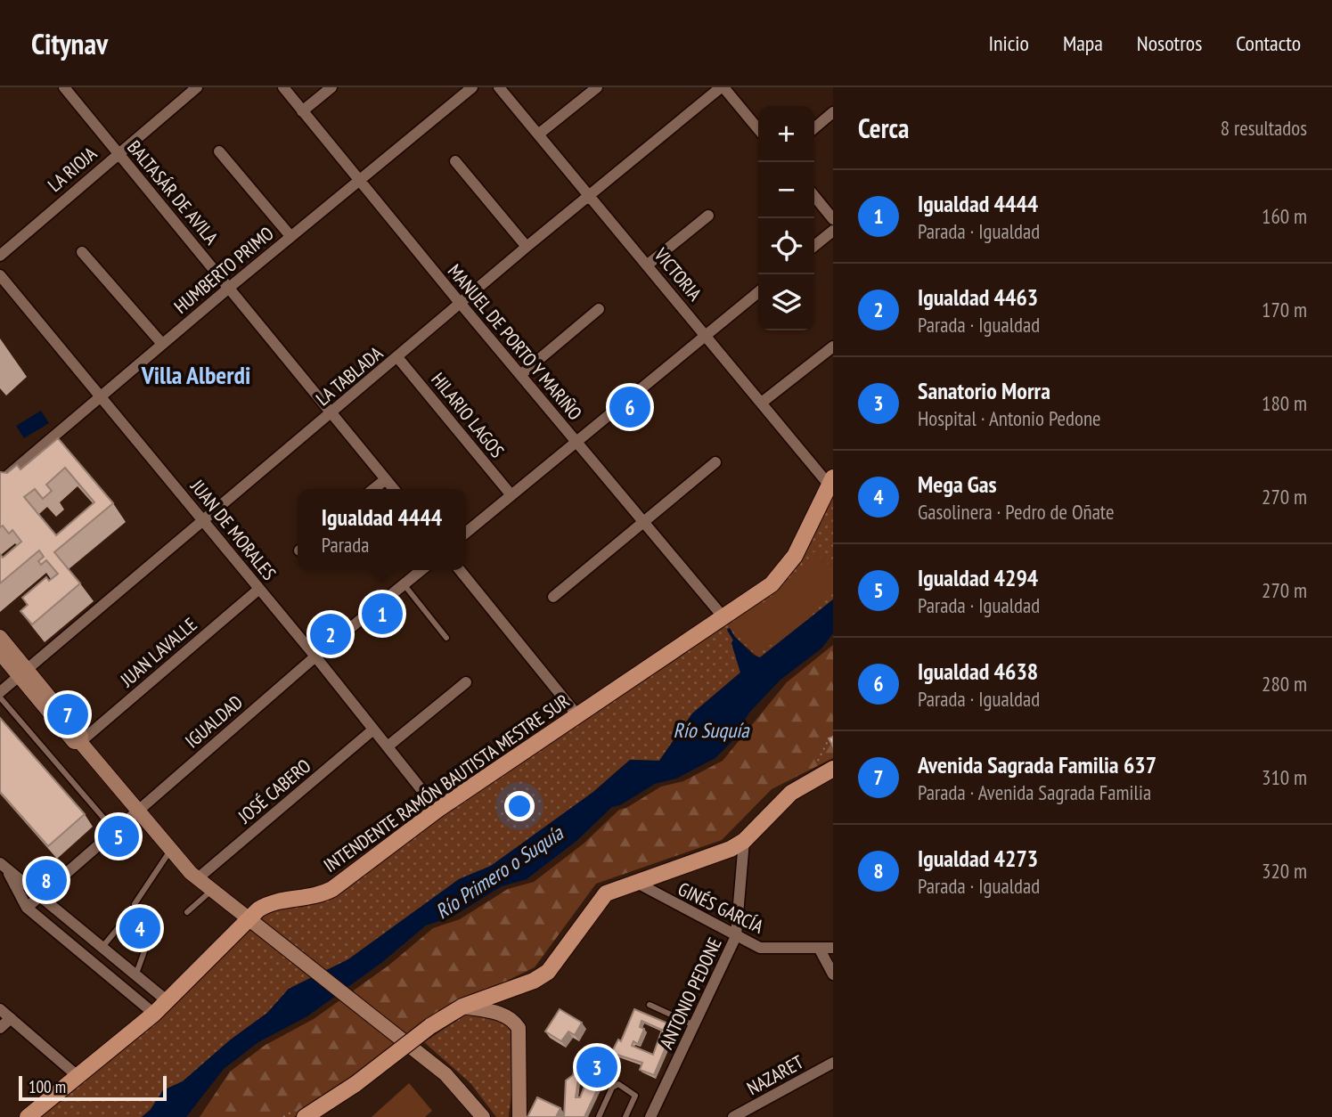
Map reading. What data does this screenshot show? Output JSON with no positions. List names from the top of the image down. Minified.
{"streets":{"main road":["INTENDENTE RAMÓN BAUTISTA MESTRE SUR"],"street":["LA RIOJA","BALTASÁR DE AVILA","HUMBERTO PRIMO","VICTORIA","MANUEL DE PORTO Y MARIÑO","LA TABLADA","HILARIO LAGOS","JUAN DE MORALES","JUAN LAVALLE","IGUALDAD","JOSÉ CABERO","GINÉS GARCÍA","ANTONIO PEDONE","NAZARET"]},"crossings":[["LA RIOJA","BALTASÁR DE AVILA"],["BALTASÁR DE AVILA","HUMBERTO PRIMO"],["BALTASÁR DE AVILA","LA TABLADA"],["HUMBERTO PRIMO","MANUEL DE PORTO Y MARIÑO"],["HUMBERTO PRIMO","JUAN DE MORALES"],["VICTORIA","LA TABLADA"],["VICTORIA","INTENDENTE RAMÓN BAUTISTA MESTRE SUR"],["MANUEL DE PORTO Y MARIÑO","LA TABLADA"],["MANUEL DE PORTO Y MARIÑO","INTENDENTE RAMÓN BAUTISTA MESTRE SUR"],["LA TABLADA","HILARIO LAGOS"],["LA TABLADA","JUAN DE MORALES"],["JUAN DE MORALES","JUAN LAVALLE"],["JUAN DE MORALES","IGUALDAD"],["JUAN DE MORALES","INTENDENTE RAMÓN BAUTISTA MESTRE SUR"],["JUAN DE MORALES","JOSÉ CABERO"],["GINÉS GARCÍA","ANTONIO PEDONE"]],"districts":["Villa Alberdi"],"water":["Río Suquía","Río Primero o Suquía"],"scale_bar":"100 m","page":{"header":"Citynav","nav":["Inicio","Mapa","Nosotros","Contacto"],"heading":["Cerca","8 resultados"],"map_buttons":["+","−"],"list":[{"mark":"1","name":"Igualdad 4444","note":"Parada · Igualdad","value":"160 m"},{"mark":"2","name":"Igualdad 4463","note":"Parada · Igualdad","value":"170 m"},{"mark":"3","name":"Sanatorio Morra","note":"Hospital · Antonio Pedone","value":"180 m"},{"mark":"4","name":"Mega Gas","note":"Gasolinera · Pedro de Oñate","value":"270 m"},{"mark":"5","name":"Igualdad 4294","note":"Parada · Igualdad","value":"270 m"},{"mark":"6","name":"Igualdad 4638","note":"Parada · Igualdad","value":"280 m"},{"mark":"7","name":"Avenida Sagrada Familia 637","note":"Parada · Avenida Sagrada Familia","value":"310 m"},{"mark":"8","name":"Igualdad 4273","note":"Parada · Igualdad","value":"320 m"}],"pins":["6","1","2","7","5","8","4","3"],"popup":["Igualdad 4444","Parada"],"scale":"100 m"}}
